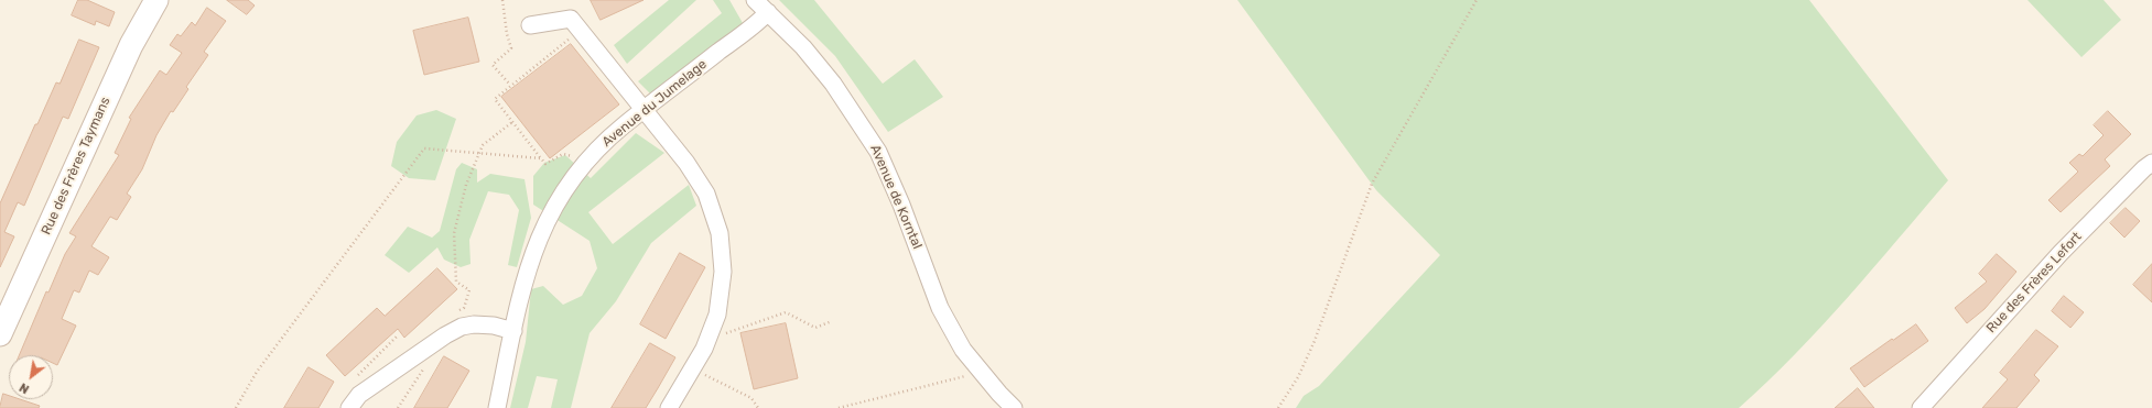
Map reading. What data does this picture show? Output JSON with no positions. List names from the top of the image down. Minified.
{"streets":{"street":["Avenue du Jumelage","Rue des Frères Taymans","Avenue de Korntal","Rue des Frères Lefort"]},"crossings":[["Avenue du Jumelage","Avenue de Korntal"]],"north":"bottom left"}
